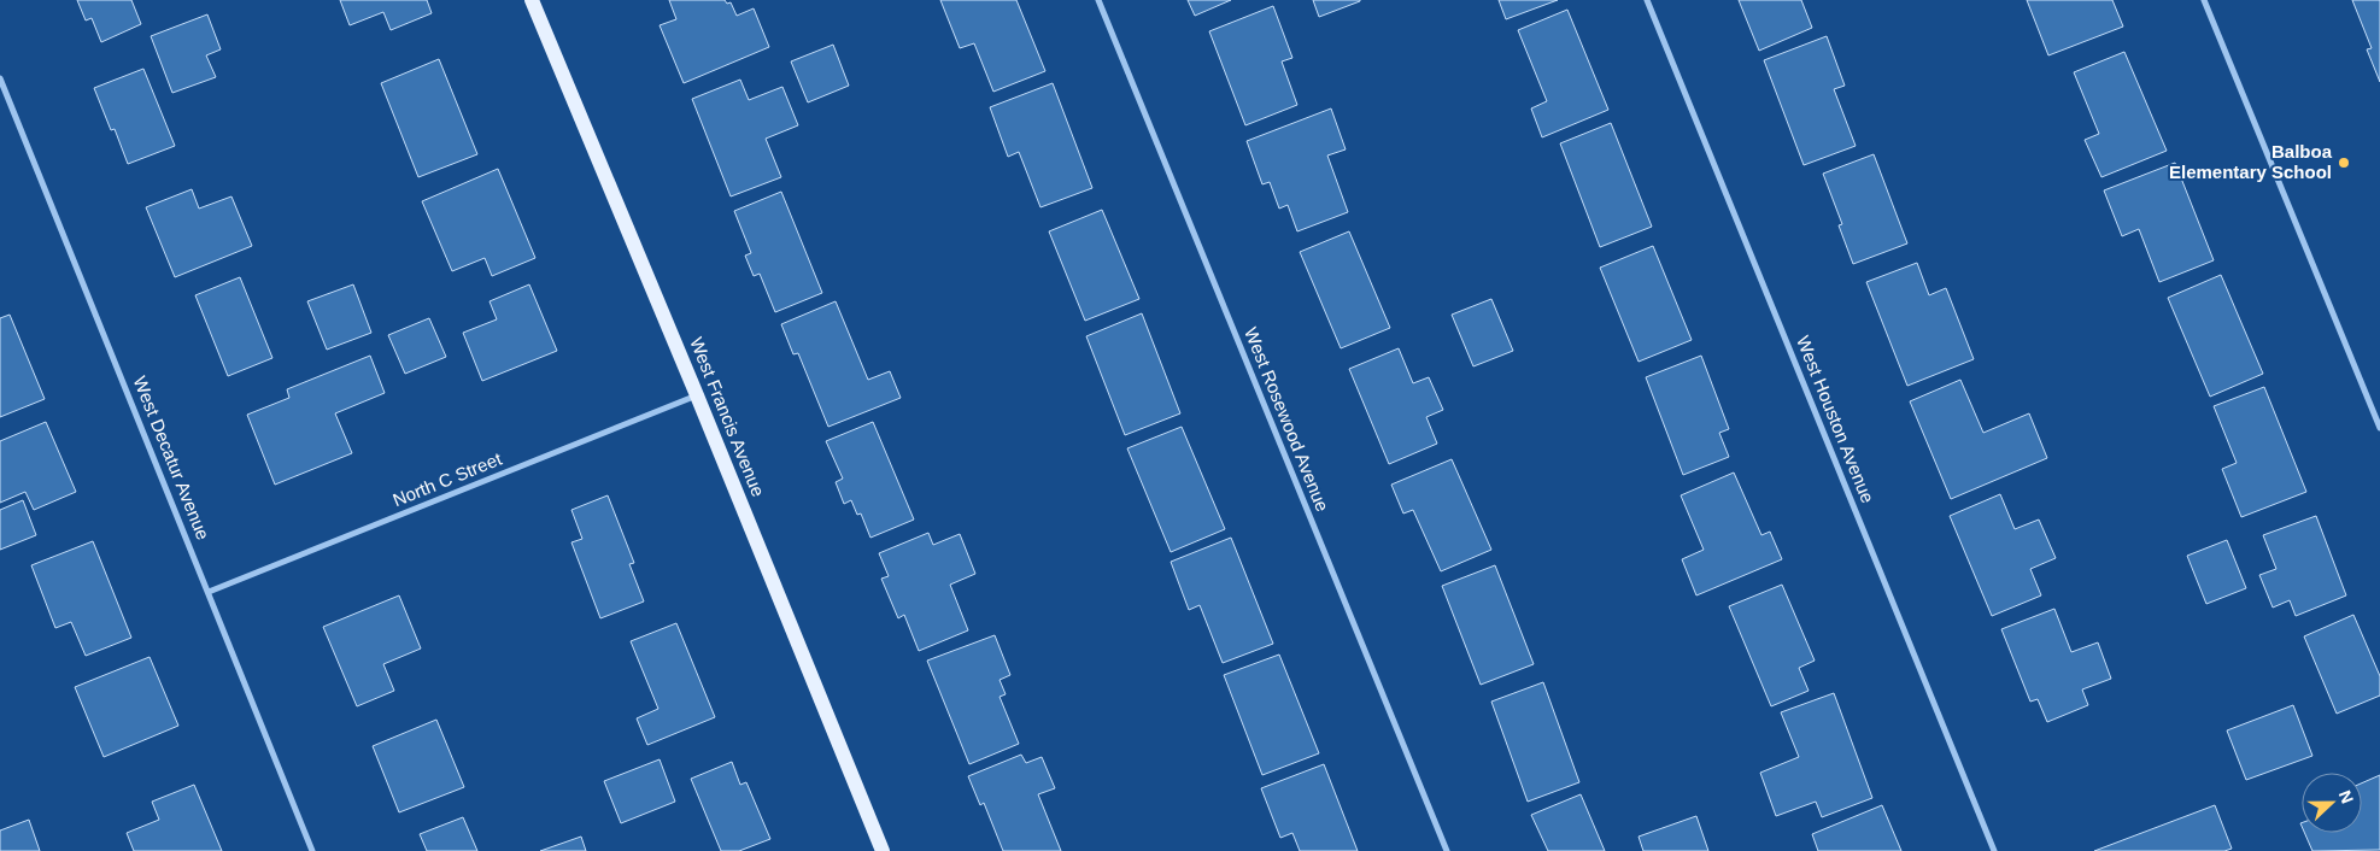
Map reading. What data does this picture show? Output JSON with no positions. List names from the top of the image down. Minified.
{"streets":{"main road":["West Francis Avenue"],"street":["West Rosewood Avenue","West Houston Avenue","West Decatur Avenue","North C Street"]},"crossings":[["West Francis Avenue","North C Street"],["West Decatur Avenue","North C Street"]],"places":["Balboa Elementary School"],"north":"right"}
